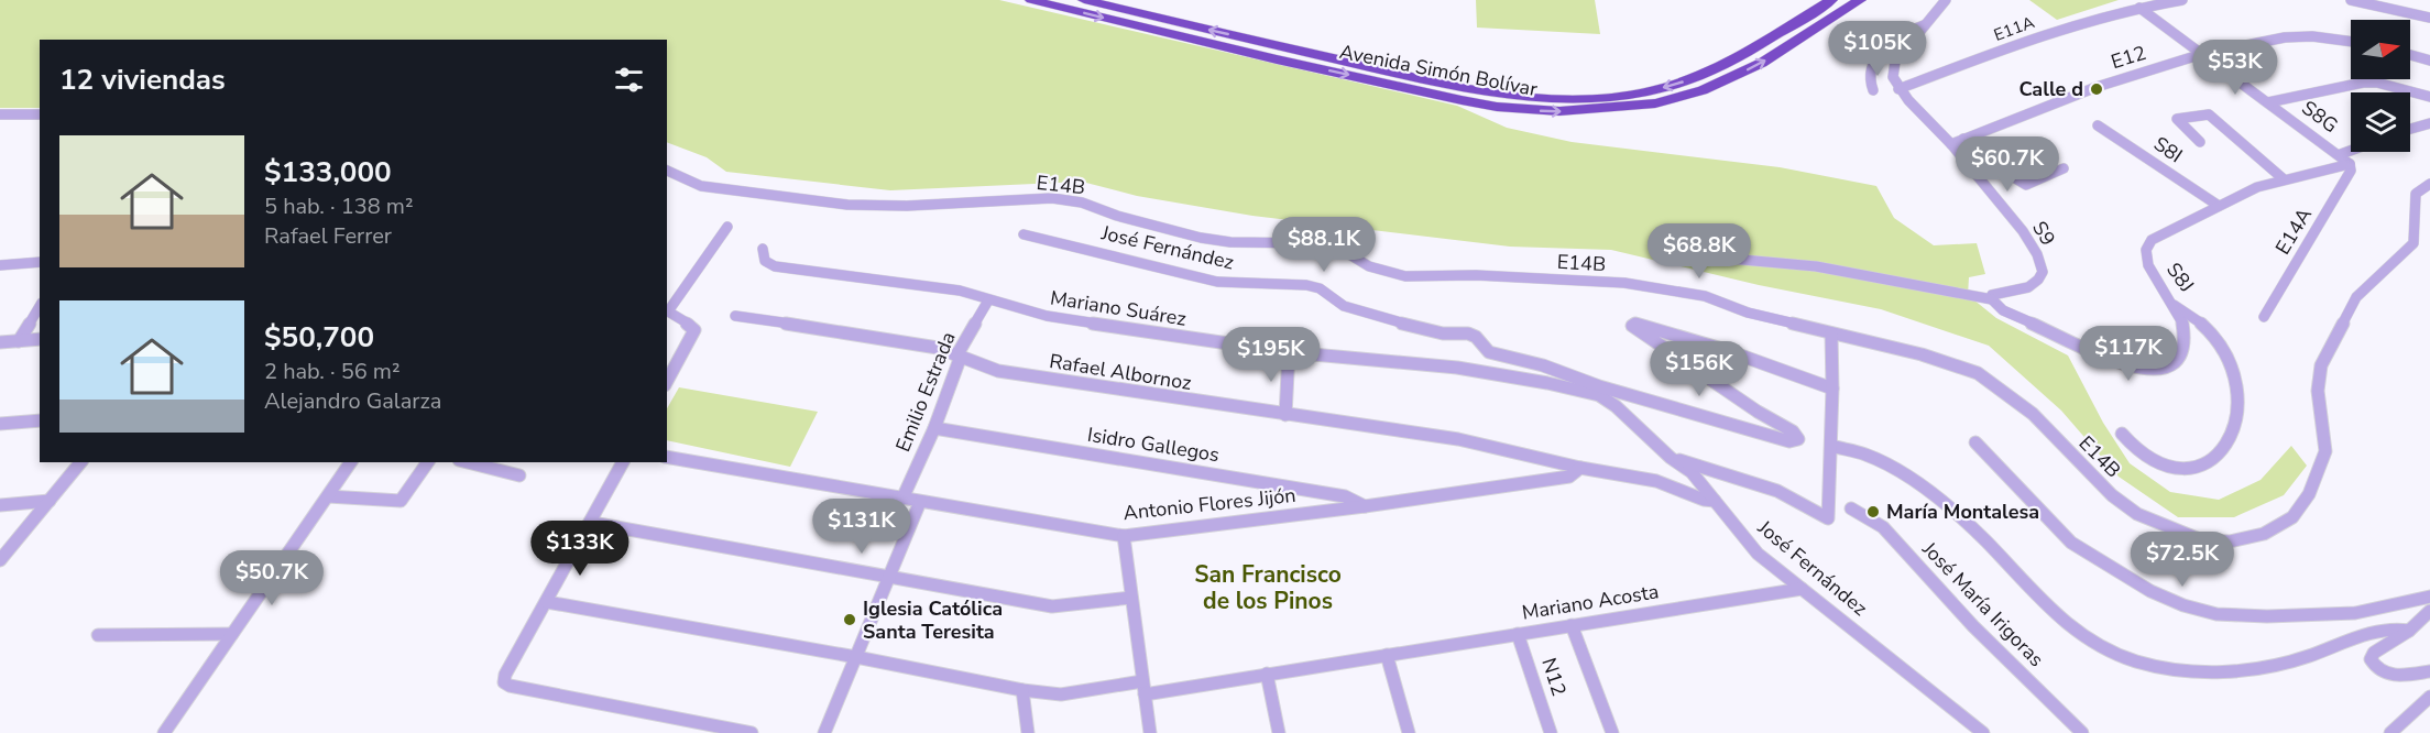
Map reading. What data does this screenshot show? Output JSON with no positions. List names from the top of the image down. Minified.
{"streets":{"highway":["Avenida Simón Bolívar"],"street":["E11A","E12","S8G","S8I","E14B","E14A","S9","José Fernández","S8J","Mariano Suárez","Rafael Albornoz","Emilio Estrada","Isidro Gallegos","Antonio Flores Jijón","Mariano Acosta","José María Irigoras","N12"]},"crossings":[["E11A","S8G"],["E11A","S9"],["E12","S8G"],["E12","S9"],["S8G","E14A"],["S8G","S8J"],["S8I","S8J"],["E14A","S8J"],["José Fernández","Mariano Suárez"],["José Fernández","Mariano Acosta"],["Mariano Suárez","Emilio Estrada"],["Rafael Albornoz","Emilio Estrada"],["Rafael Albornoz","Antonio Flores Jijón"],["Emilio Estrada","Isidro Gallegos"],["Emilio Estrada","Antonio Flores Jijón"],["Isidro Gallegos","Antonio Flores Jijón"],["Mariano Acosta","N12"]],"districts":["San Francisco de los Pinos"],"places":["Calle d","María Montalesa","Iglesia Católica Santa Teresita"],"north":"right","page":{"price":["$105K","$53K","$60.7K","$88.1K","$68.8K","$117K","$195K","$156K","$131K","$133K","$72.5K","$50.7K"],"heading":"12 viviendas","list":[{"name":"$133,000","note":"5 hab. · 138 m² · Rafael Ferrer"},{"name":"$50,700","note":"2 hab. · 56 m² · Alejandro Galarza"}]}}
